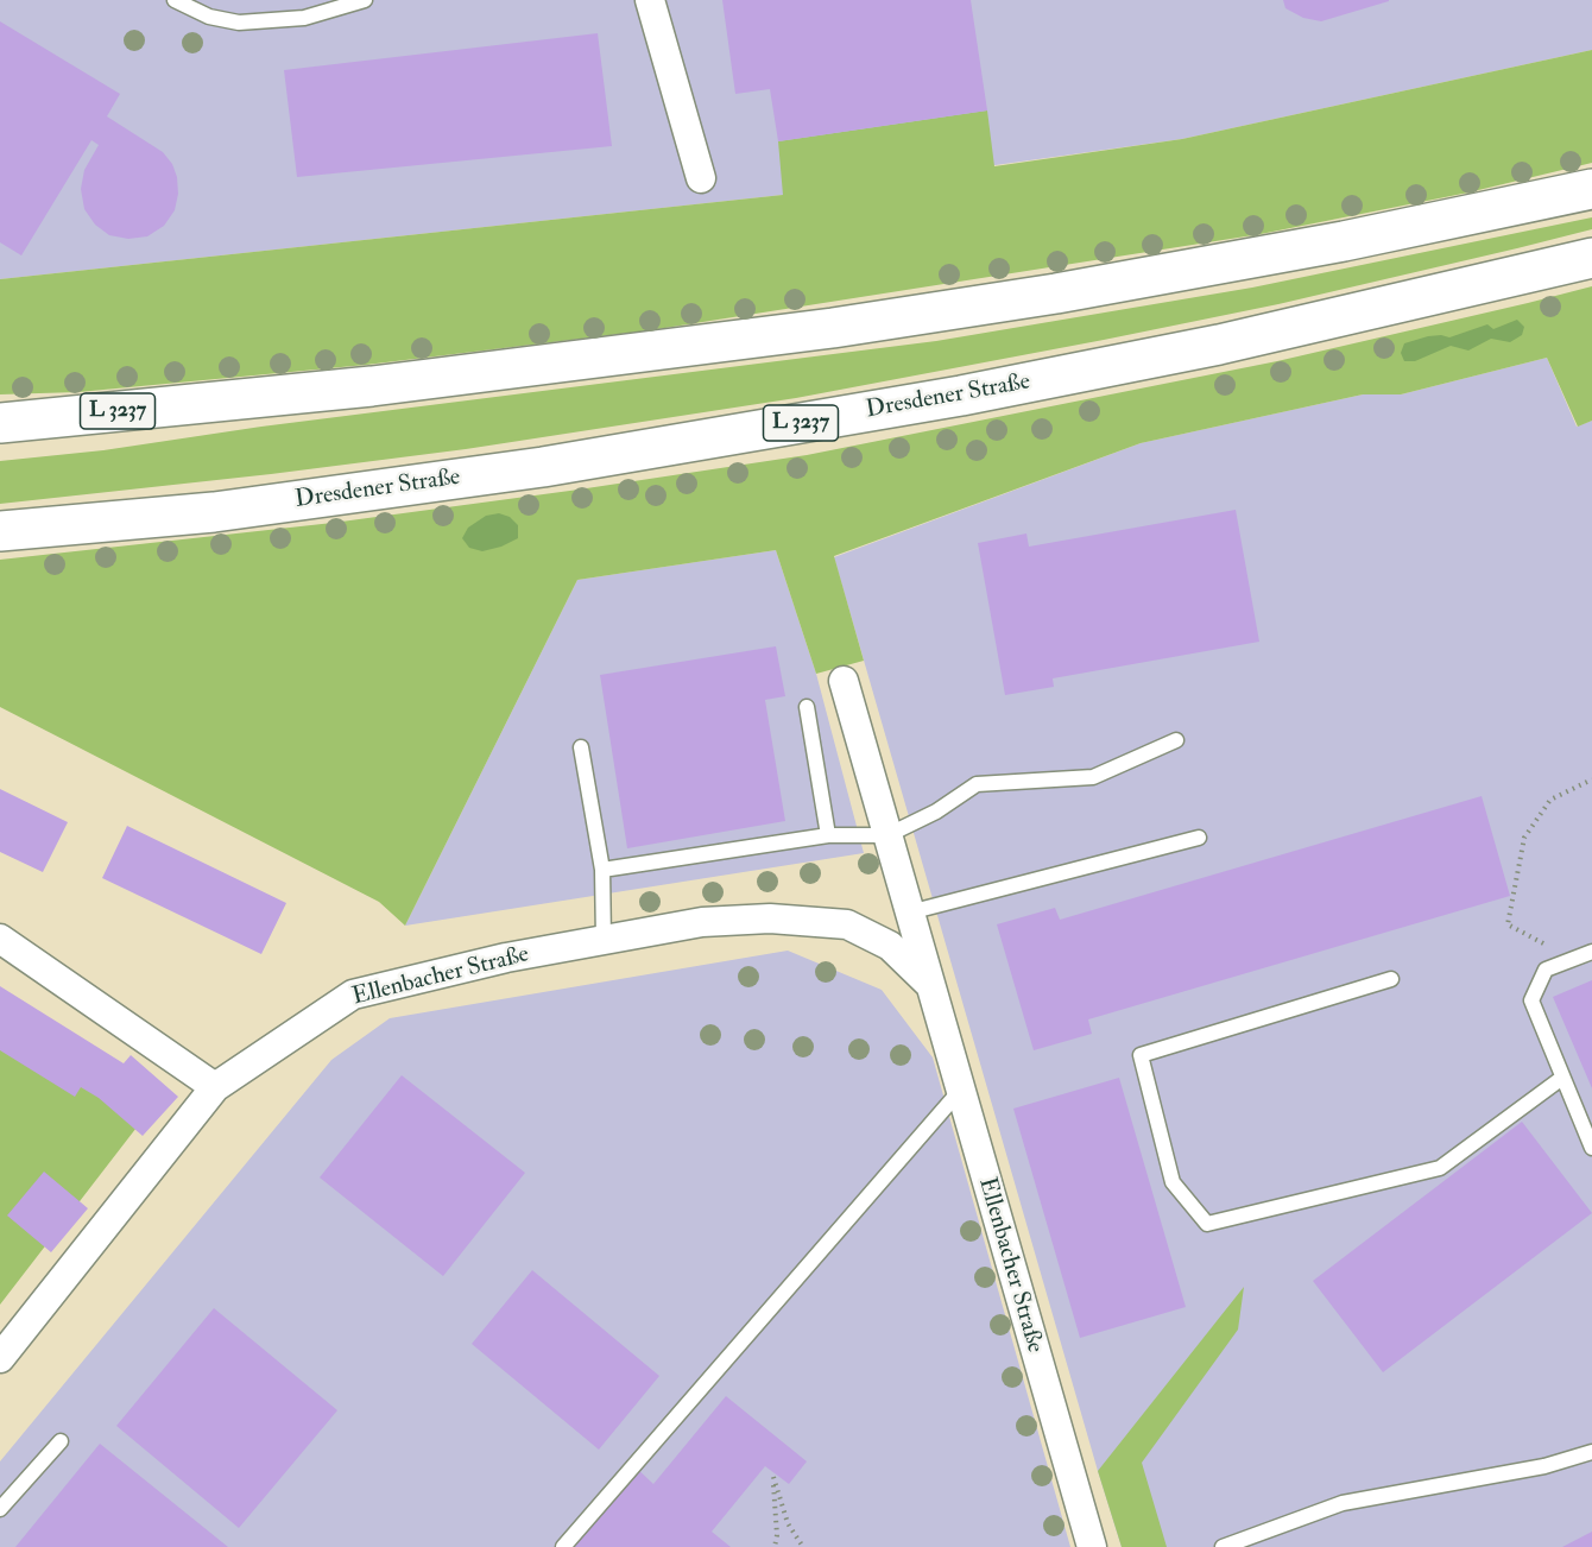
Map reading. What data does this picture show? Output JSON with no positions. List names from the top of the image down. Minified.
{"streets":{"main road":["Dresdener Straße","L 3237"],"street":["Ellenbacher Straße"]}}
